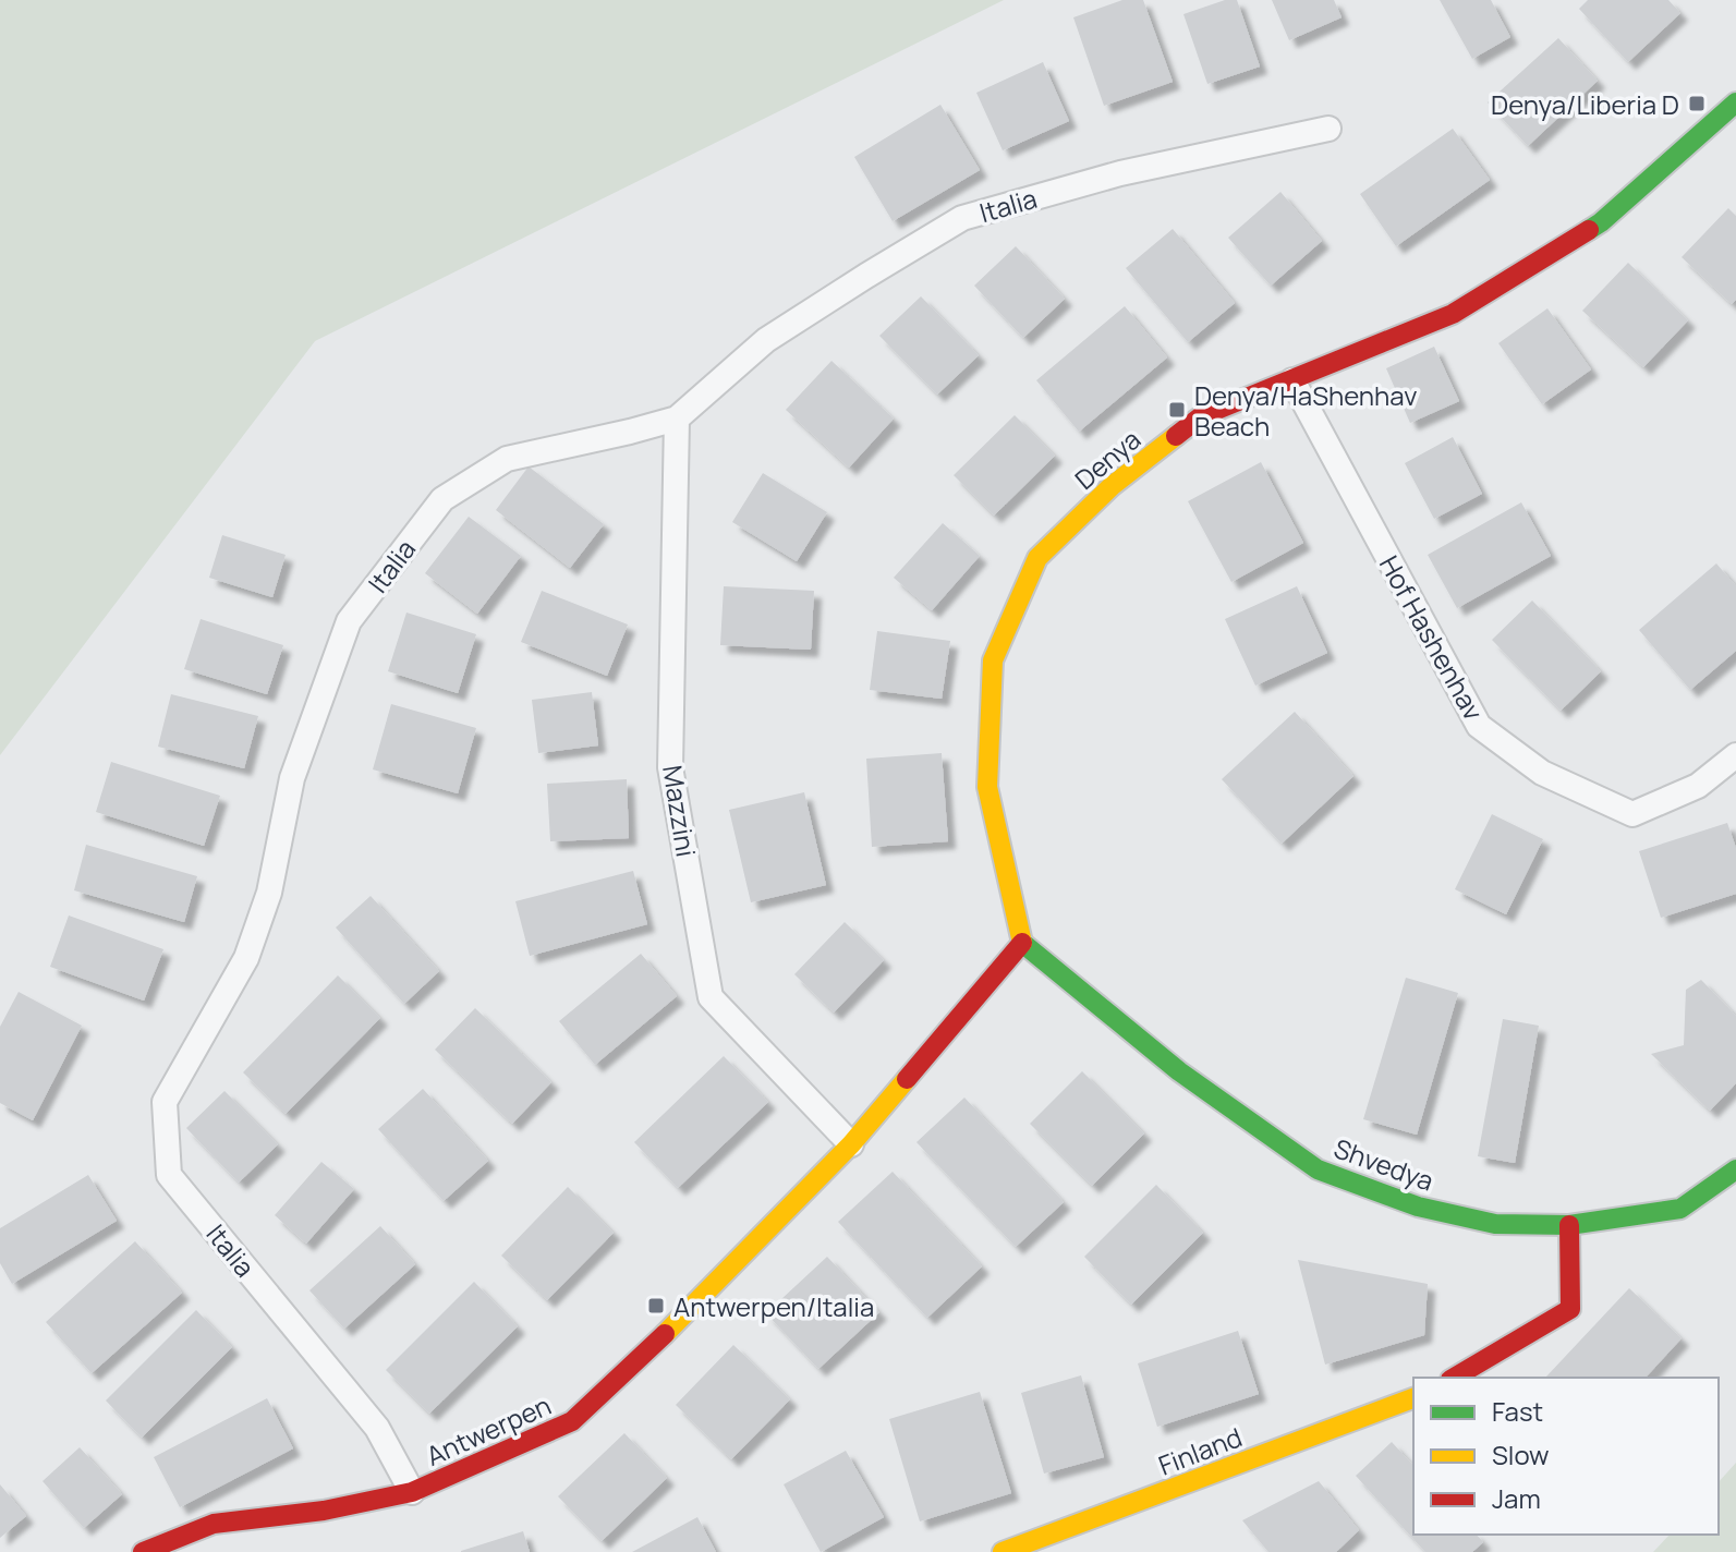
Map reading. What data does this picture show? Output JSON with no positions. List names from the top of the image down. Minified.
{"streets":{"street":["Italia","Denya","Hof Hashenhav","Mazzini","Shvedya","Antwerpen","Finland"]},"crossings":[["Italia","Mazzini"],["Italia","Antwerpen"],["Denya","Hof Hashenhav"],["Denya","Shvedya"],["Denya","Antwerpen"],["Mazzini","Antwerpen"],["Shvedya","Antwerpen"]],"places":{"transit":["Denya/Liberia D","Denya/HaShenhav Beach","Antwerpen/Italia"]},"legend":["Fast","Slow","Jam"]}
